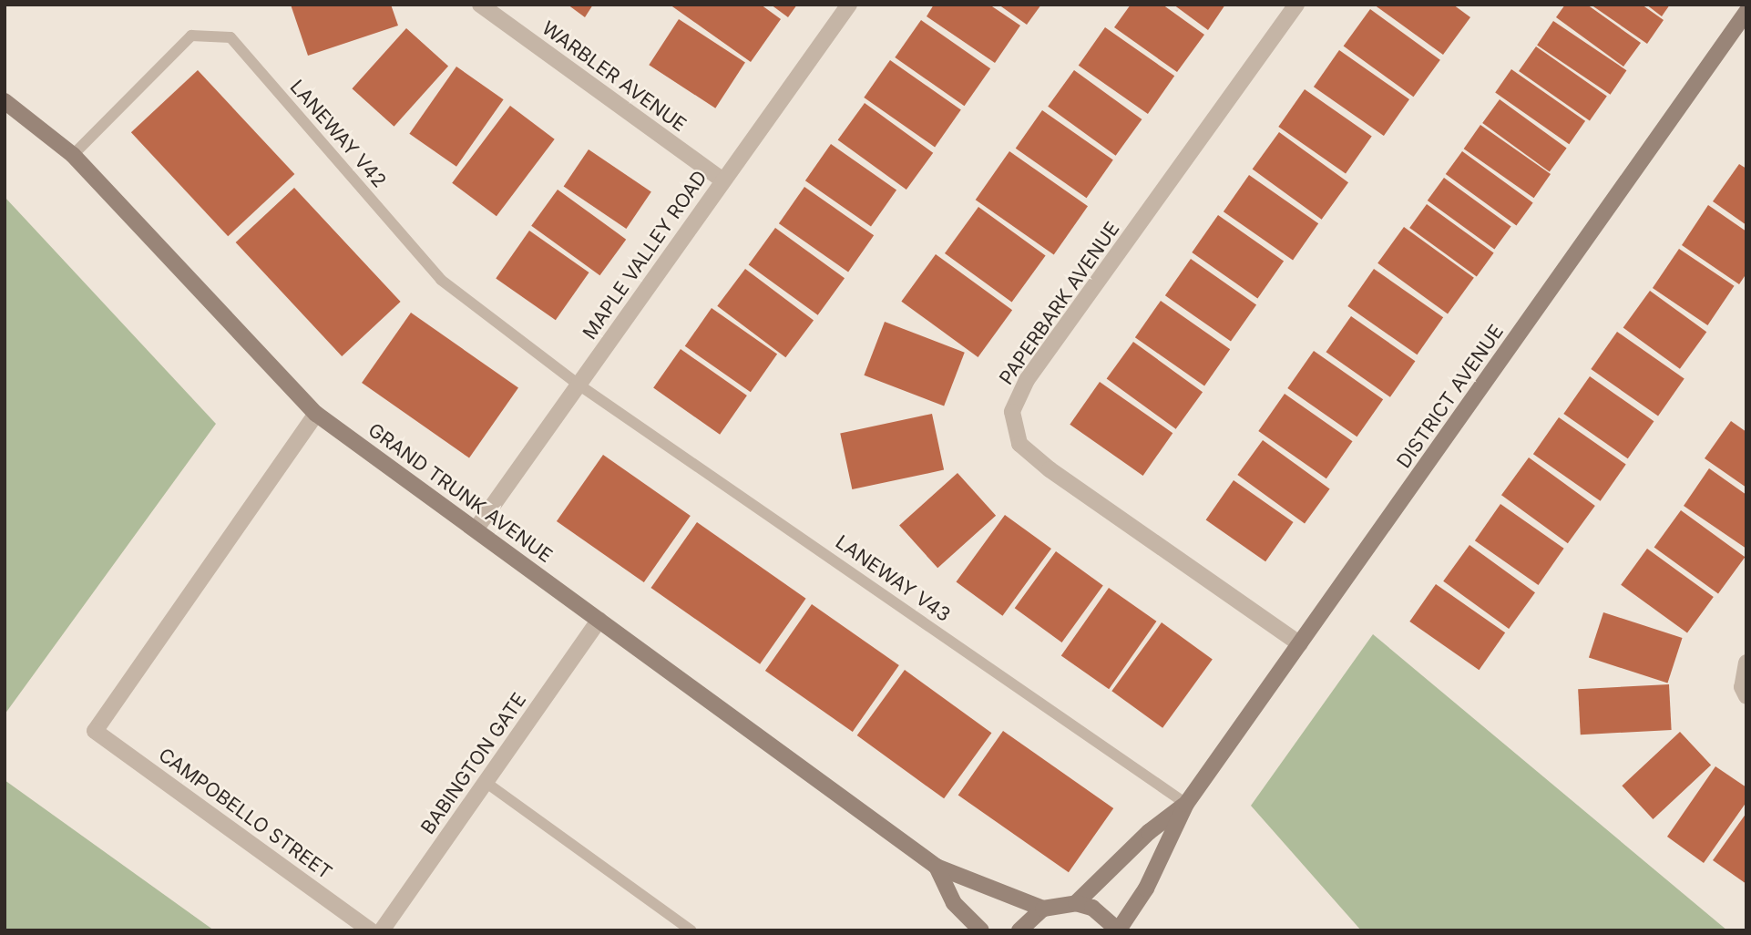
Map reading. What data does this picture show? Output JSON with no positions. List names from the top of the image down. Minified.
{"streets":{"street":["WARBLER AVENUE","MAPLE VALLEY ROAD","PAPERBARK AVENUE","DISTRICT AVENUE","GRAND TRUNK AVENUE","BABINGTON GATE","CAMPOBELLO STREET"],"lane":["LANEWAY V42","LANEWAY V43"]},"crossings":[["WARBLER AVENUE","MAPLE VALLEY ROAD"],["LANEWAY V42","MAPLE VALLEY ROAD"],["LANEWAY V42","GRAND TRUNK AVENUE"],["LANEWAY V42","LANEWAY V43"],["MAPLE VALLEY ROAD","GRAND TRUNK AVENUE"],["MAPLE VALLEY ROAD","LANEWAY V43"],["PAPERBARK AVENUE","DISTRICT AVENUE"],["DISTRICT AVENUE","LANEWAY V43"],["GRAND TRUNK AVENUE","BABINGTON GATE"],["GRAND TRUNK AVENUE","CAMPOBELLO STREET"]]}
